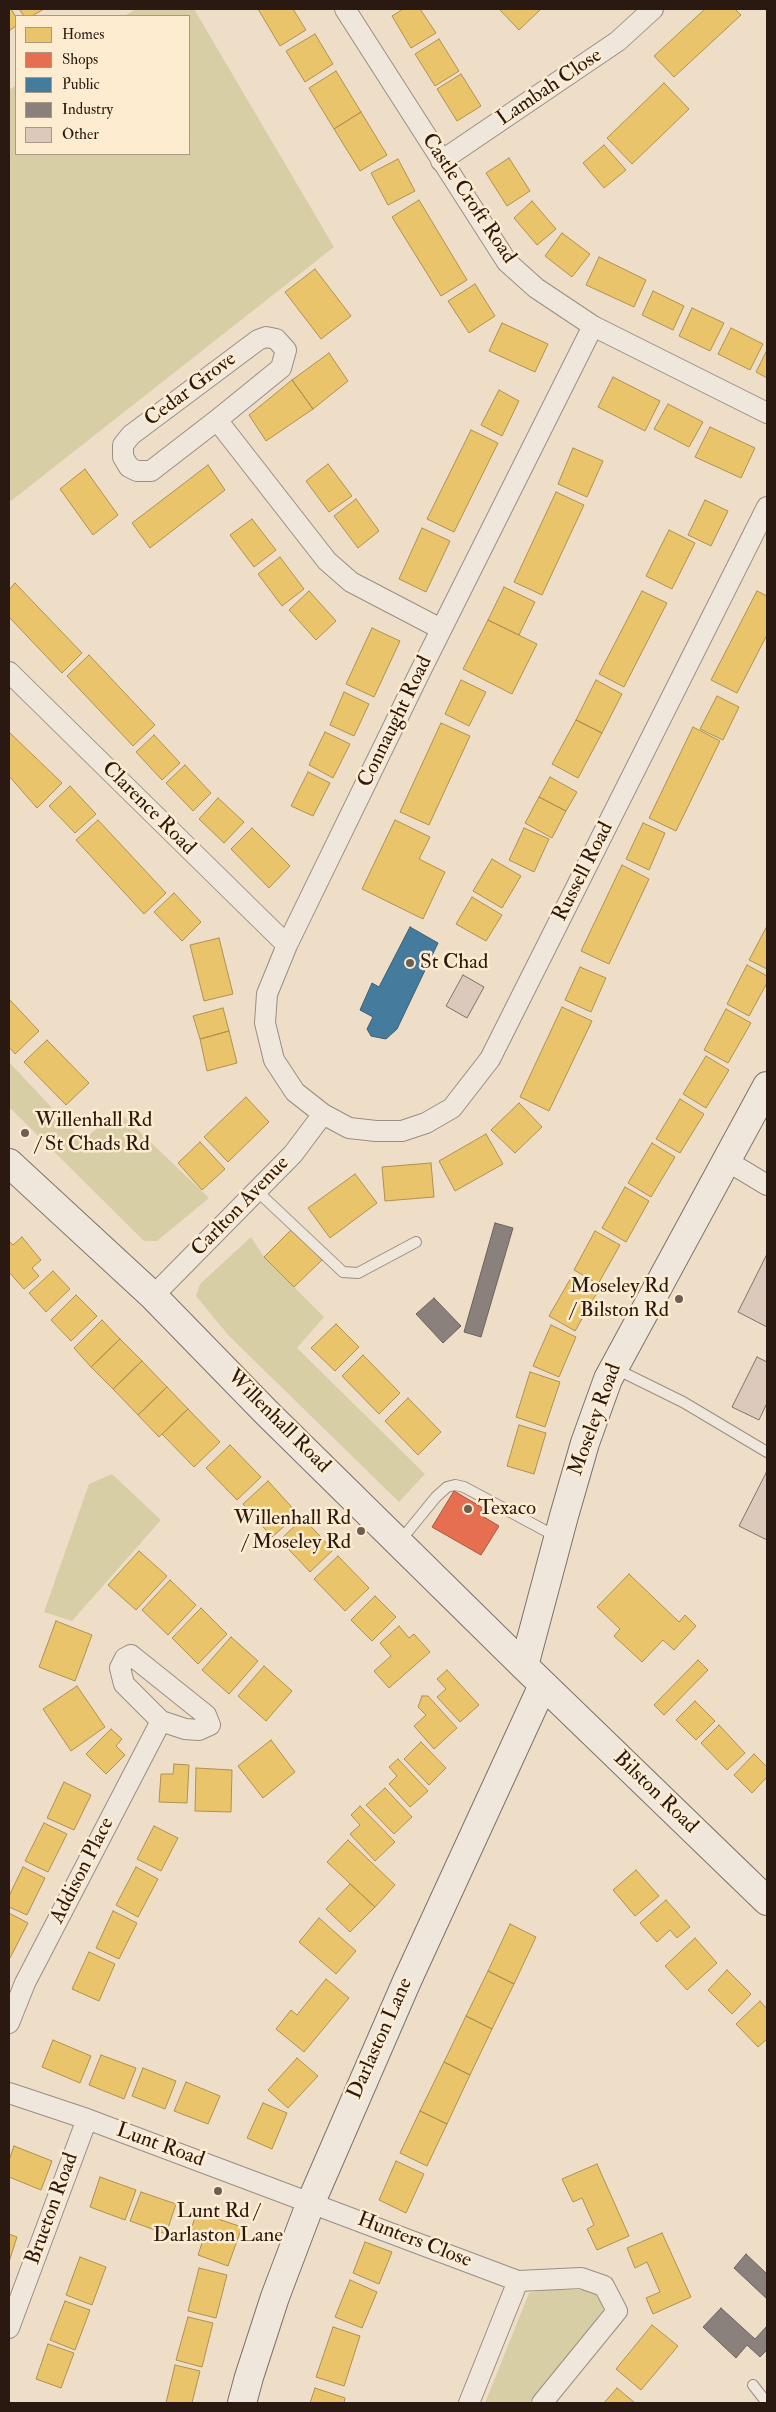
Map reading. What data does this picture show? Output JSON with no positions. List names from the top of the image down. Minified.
{"streets":{"street":["Lambah Close","Castle Croft Road","Cedar Grove","Connaught Road","Clarence Road","Russell Road","Carlton Avenue","Moseley Road","Willenhall Road","Bilston Road","Addison Place","Darlaston Lane","Lunt Road","Brueton Road","Hunters Close"]},"crossings":[["Lambah Close","Castle Croft Road"],["Castle Croft Road","Connaught Road"],["Cedar Grove","Connaught Road"],["Connaught Road","Clarence Road"],["Connaught Road","Russell Road"],["Connaught Road","Carlton Avenue"],["Russell Road","Carlton Avenue"],["Carlton Avenue","Willenhall Road"],["Moseley Road","Willenhall Road"],["Willenhall Road","Bilston Road"],["Willenhall Road","Darlaston Lane"],["Bilston Road","Darlaston Lane"],["Darlaston Lane","Lunt Road"],["Darlaston Lane","Hunters Close"],["Lunt Road","Brueton Road"],["Lunt Road","Hunters Close"]],"places":["St Chad","Willenhall Rd / St Chads Rd","Moseley Rd / Bilston Rd","Texaco","Willenhall Rd / Moseley Rd","Lunt Rd / Darlaston Lane"],"legend":["Homes","Shops","Public","Industry","Other"]}
